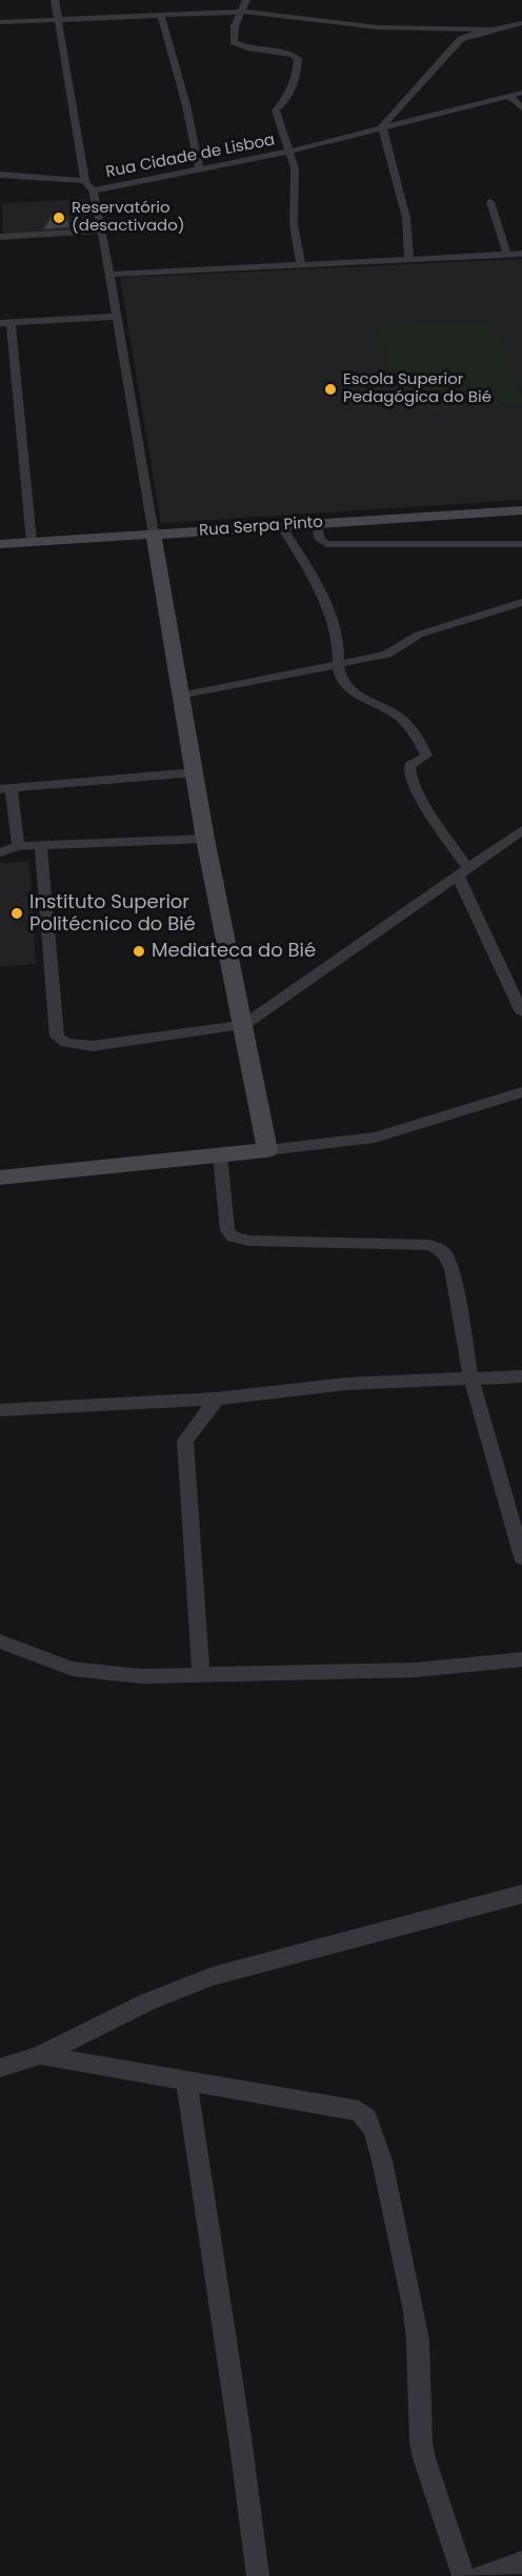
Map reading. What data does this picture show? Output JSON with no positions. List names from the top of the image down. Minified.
{"streets":{"street":["Rua Cidade de Lisboa","Rua Serpa Pinto"]},"crossings":[["Rua Cidade de Lisboa","Rua Serpa Pinto"]],"places":["Reservatório (desactivado)","Escola Superior Pedagógica do Bié","Instituto Superior Politécnico do Bié","Mediateca do Bié"]}
